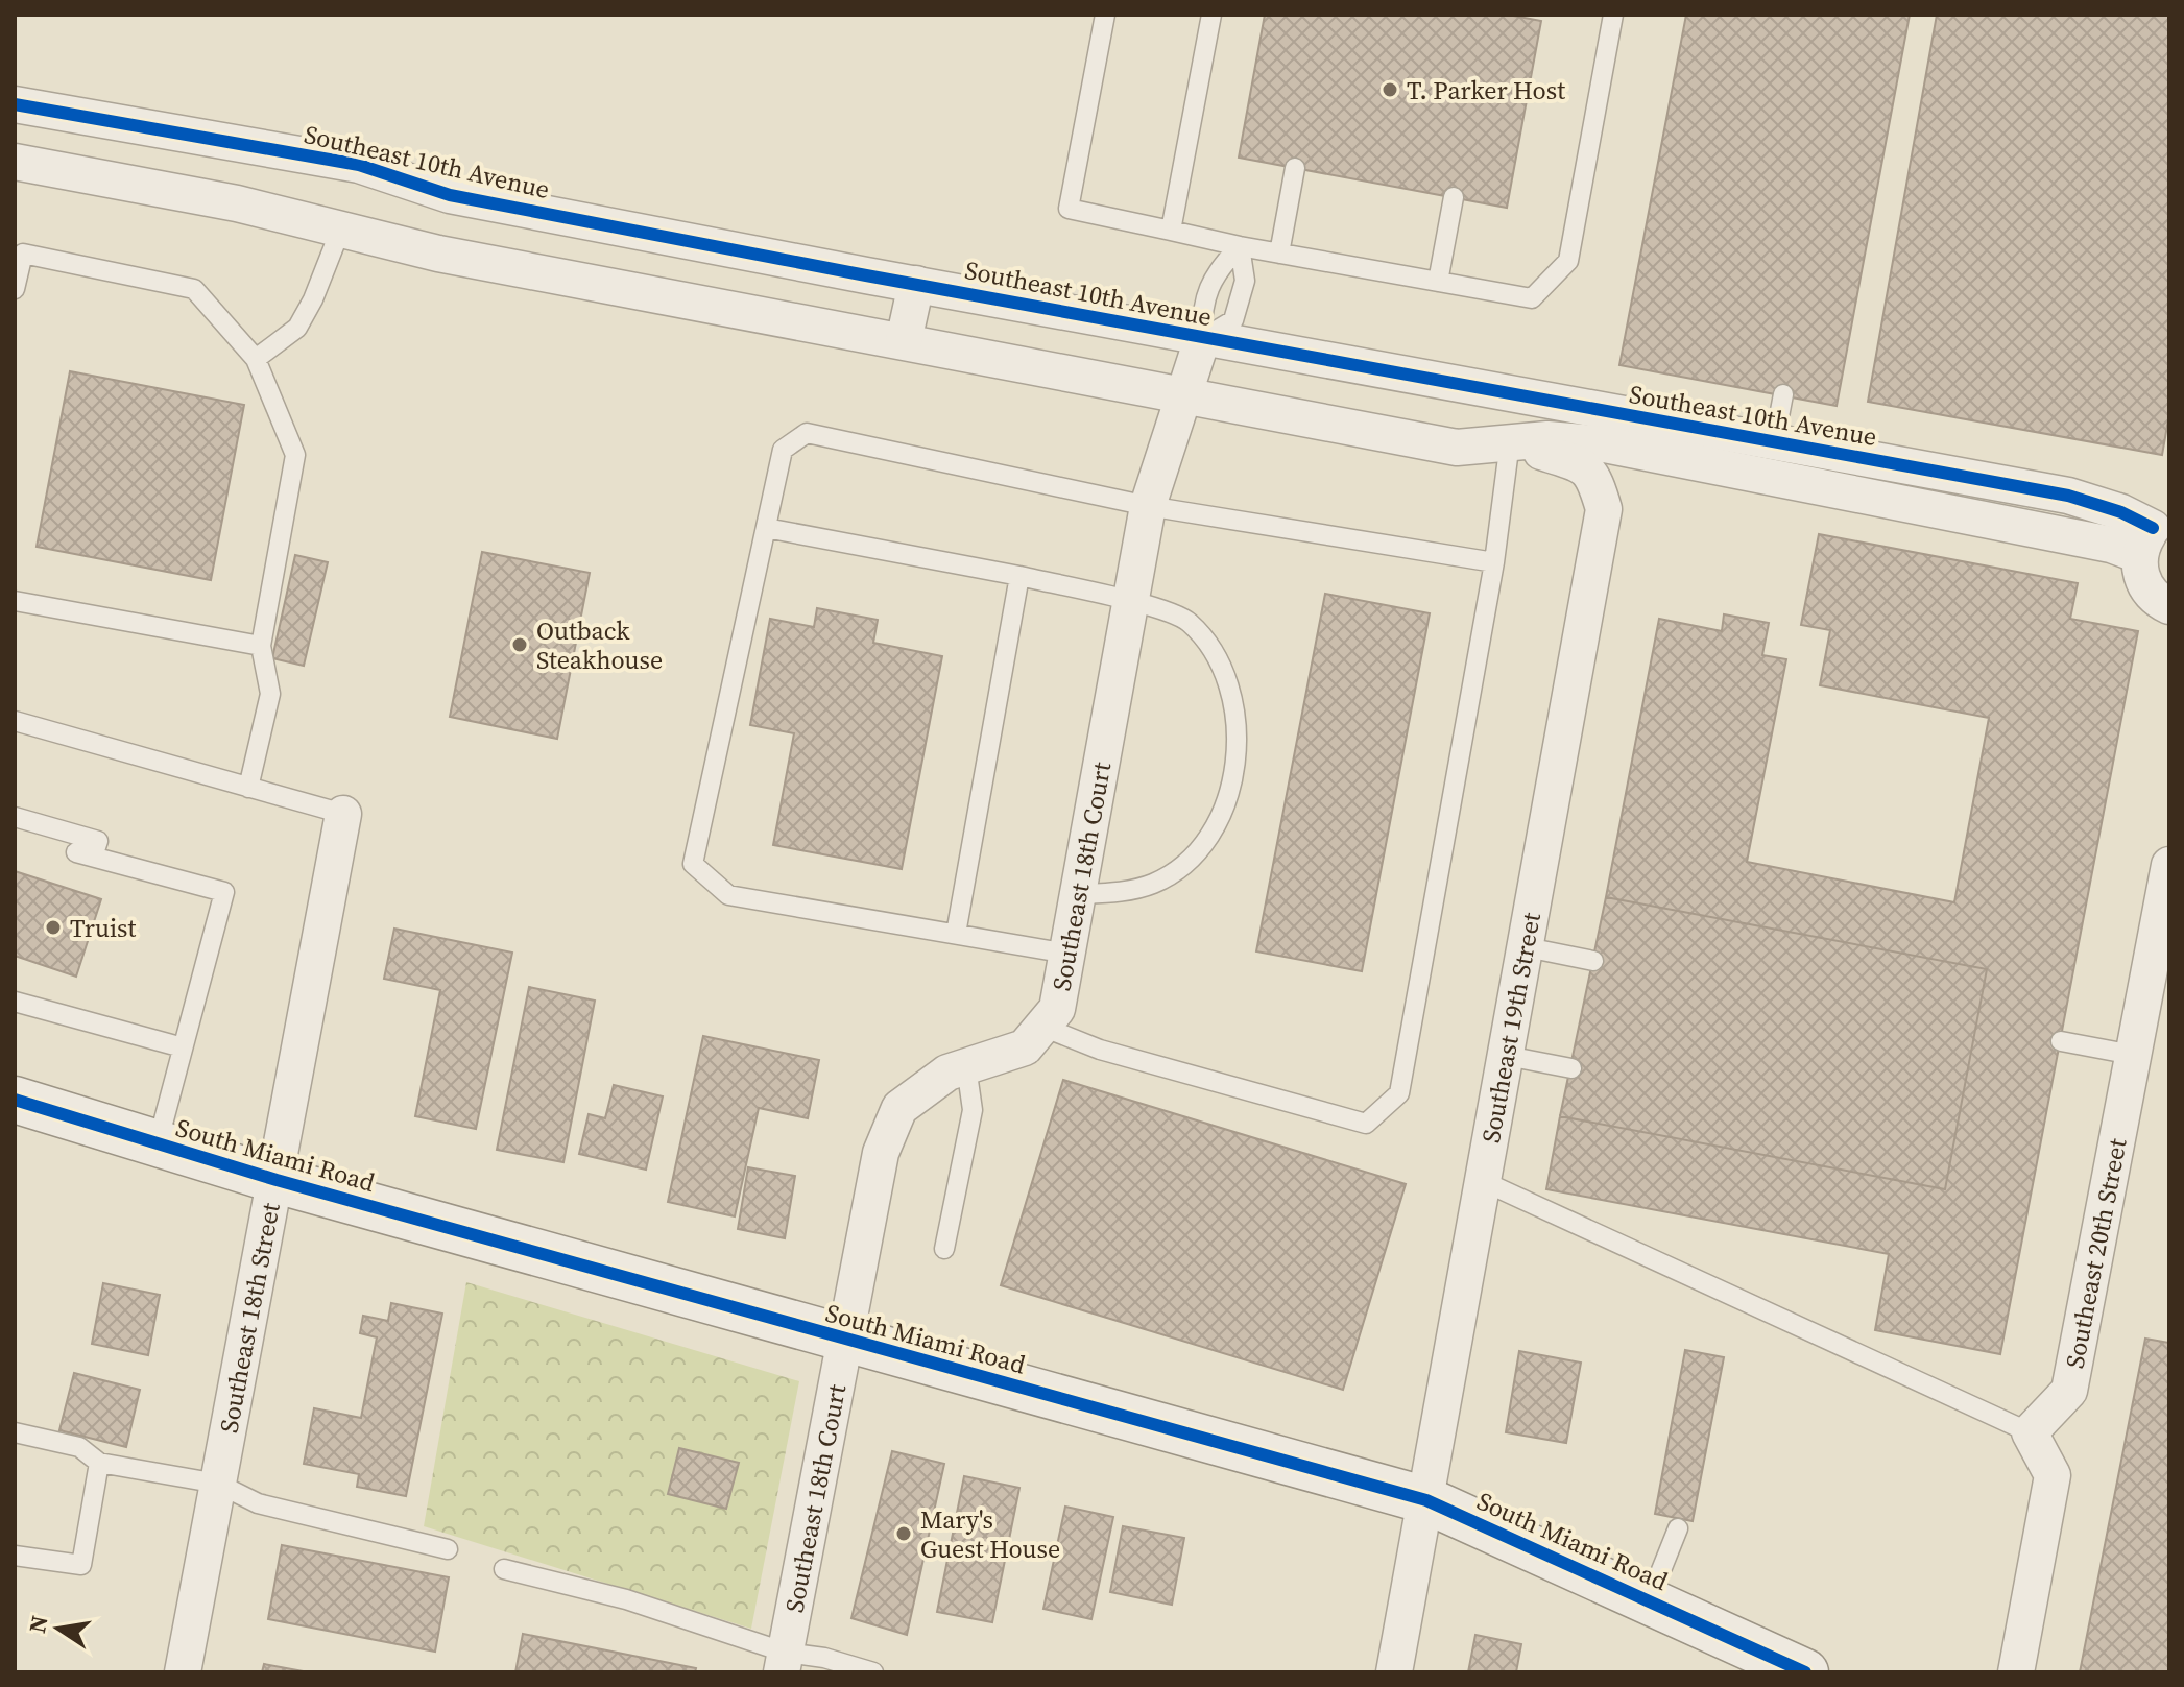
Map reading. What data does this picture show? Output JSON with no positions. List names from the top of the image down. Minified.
{"streets":{"street":["Southeast 10th Avenue","Southeast 18th Court","Southeast 19th Street","South Miami Road","Southeast 20th Street","Southeast 18th Street"]},"crossings":[["Southeast 10th Avenue","Southeast 18th Court"],["Southeast 18th Court","South Miami Road"],["Southeast 19th Street","South Miami Road"],["South Miami Road","Southeast 18th Street"]],"places":["T. Parker Host","Outback Steakhouse","Truist","Mary's Guest House"],"north":"left"}
